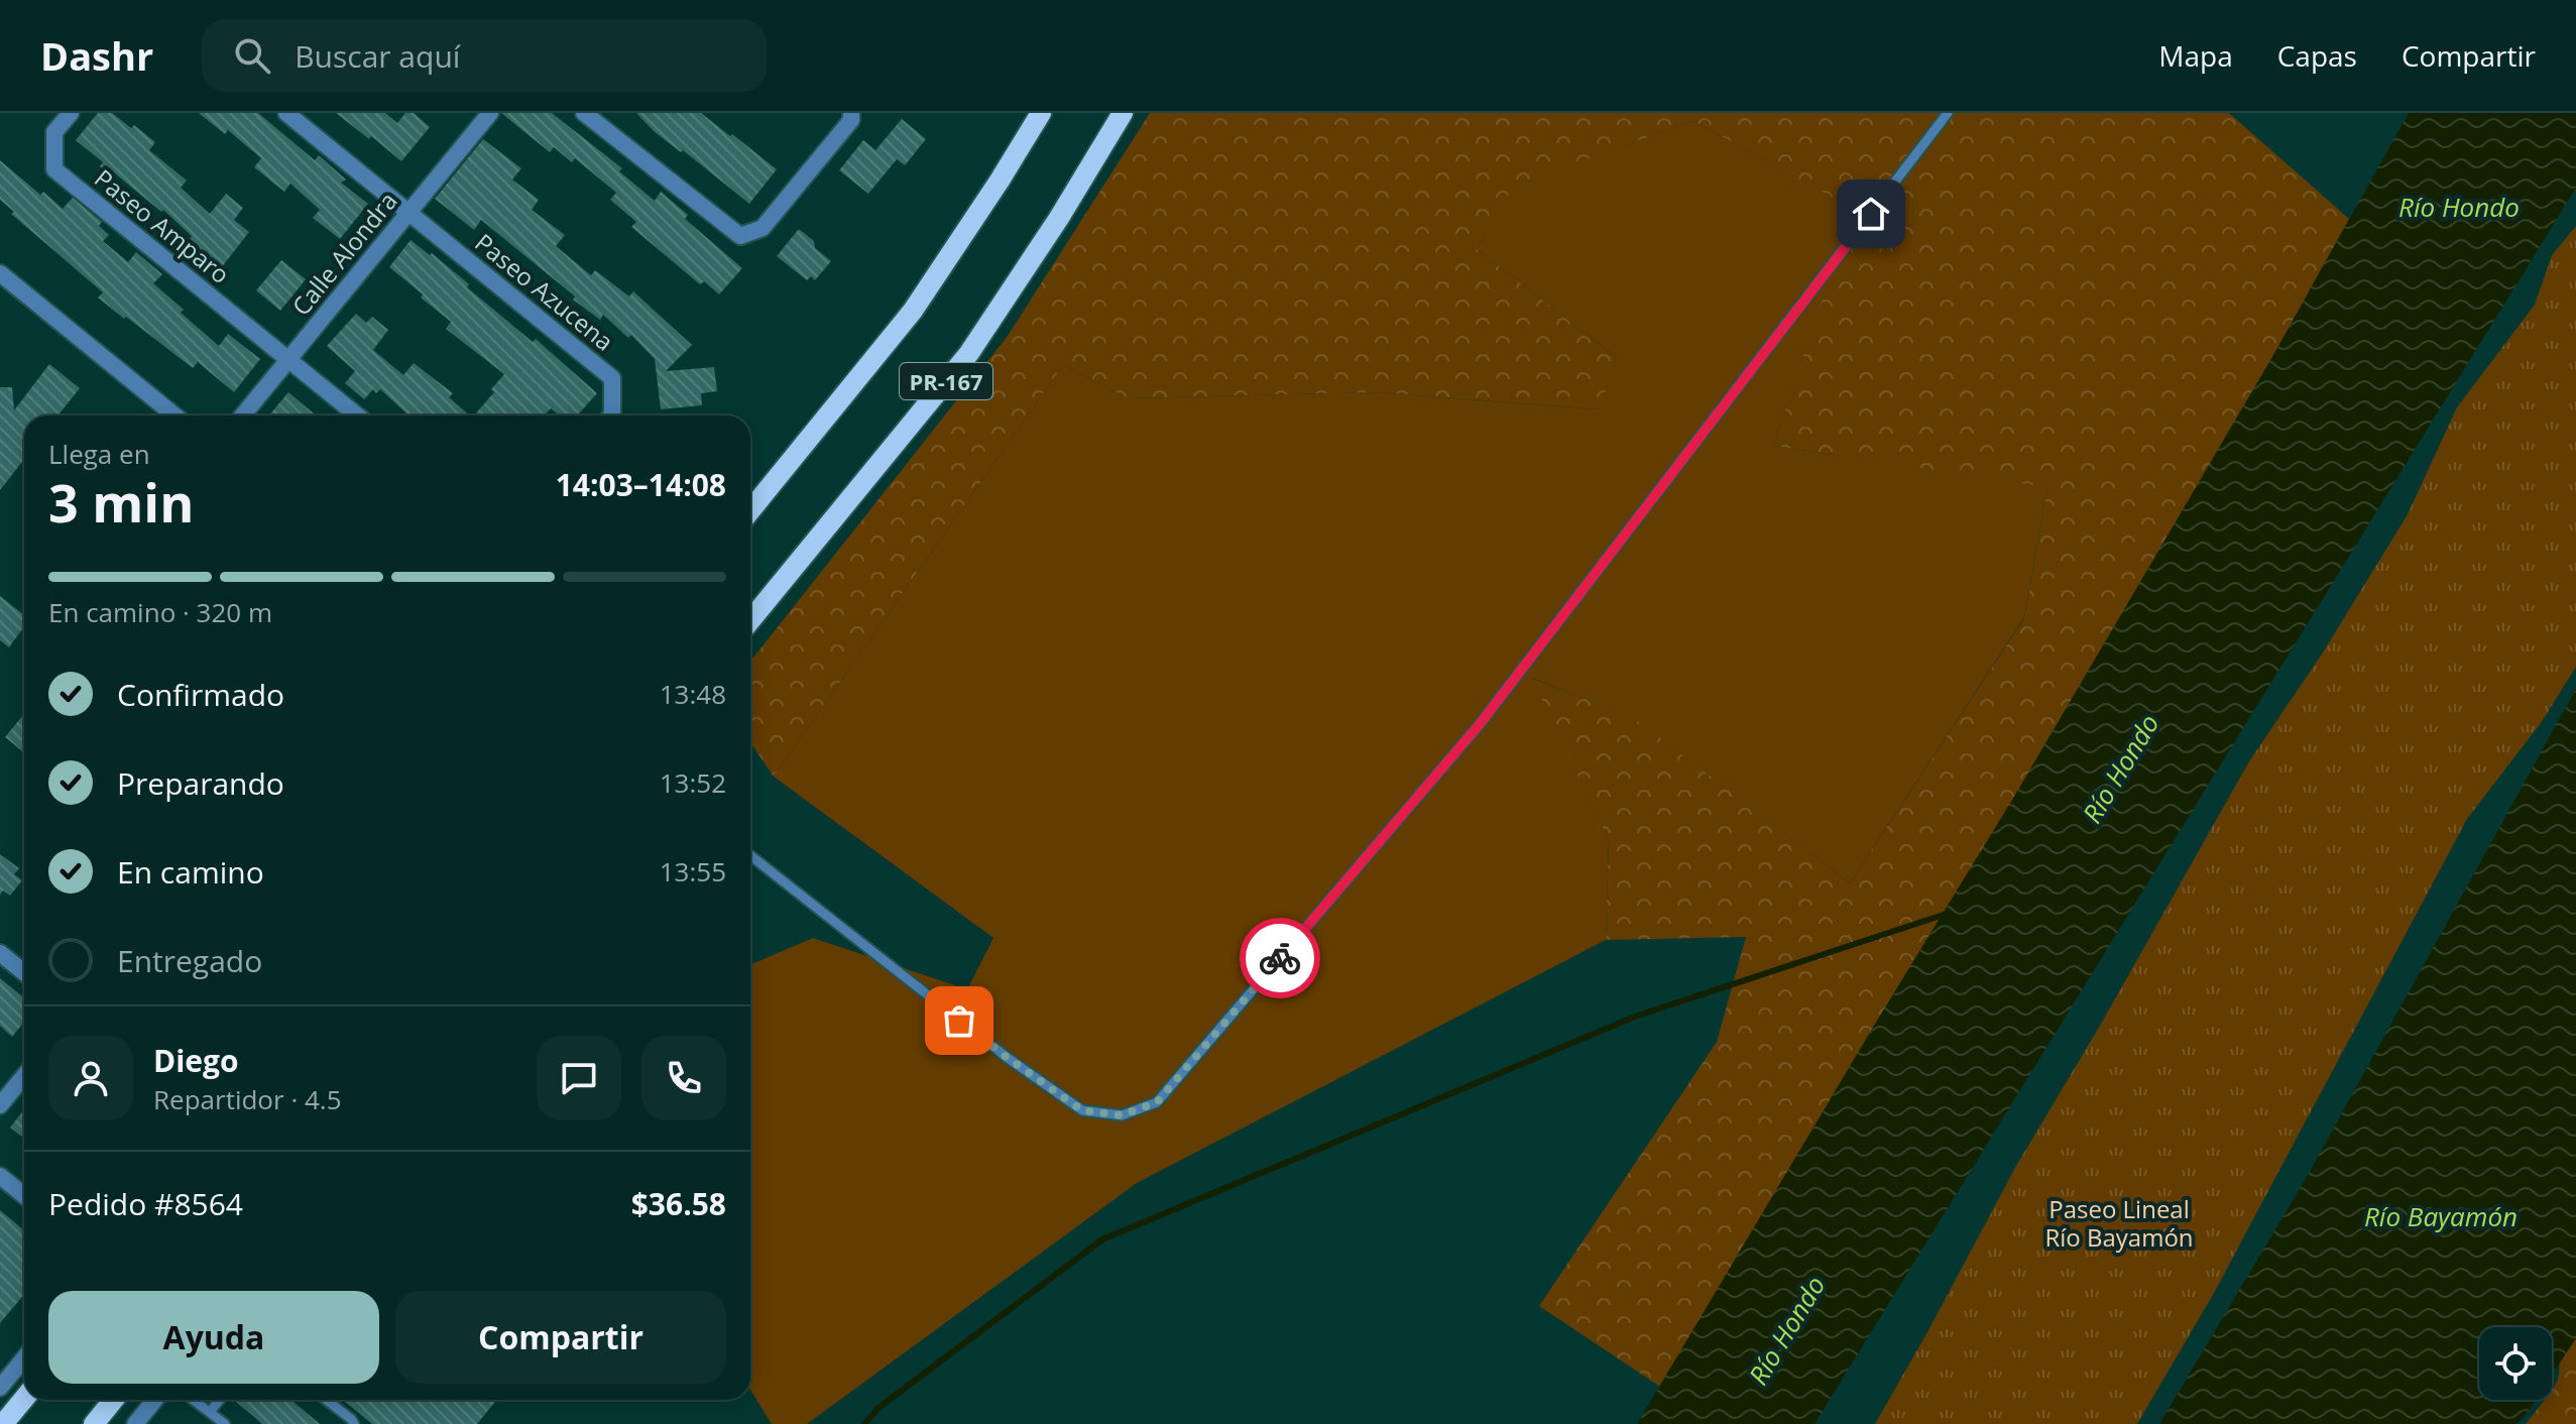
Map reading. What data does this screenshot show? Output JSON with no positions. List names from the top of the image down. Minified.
{"streets":{"main road":["PR-167"],"street":["Paseo Amparo","Calle Alondra","Paseo Azucena"]},"crossings":[["Paseo Amparo","Calle Alondra"],["Calle Alondra","Paseo Azucena"]],"water":["Río Hondo","Río Bayamón"],"parks":["Paseo Lineal Río Bayamón"],"page":{"header":"Dashr","search":"Buscar aquí","nav":["Mapa","Capas","Compartir"],"heading":["3 min","Llega en","14:03–14:08"],"panel":["Diego","Repartidor · 4.5","Pedido #8564","$36.58"],"bar":"En camino · 320 m","list":[["Confirmado","13:48"],["Preparando","13:52"],["En camino","13:55"],"Entregado"],"buttons":["Ayuda","Compartir"]}}
